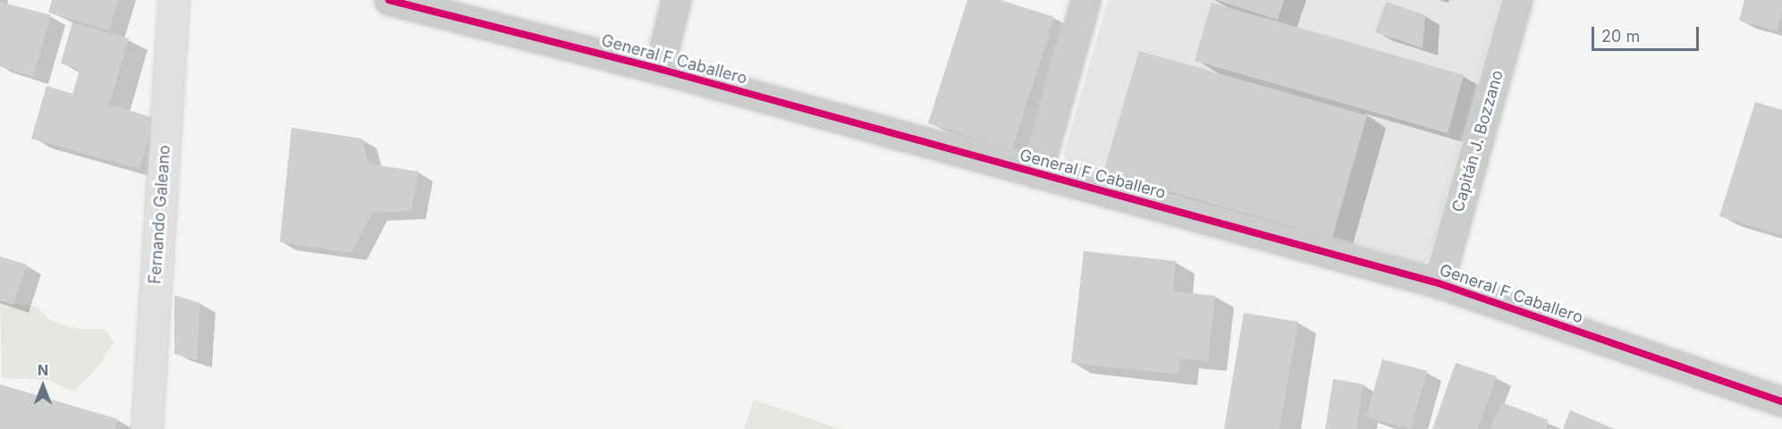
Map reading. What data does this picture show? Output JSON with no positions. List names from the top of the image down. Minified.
{"streets":{"street":["General F Caballero","Capitán J. Bozzano","Fernando Galeano"]},"crossings":[["General F Caballero","Capitán J. Bozzano"]],"scale_bar":"20 m","north":"top"}
